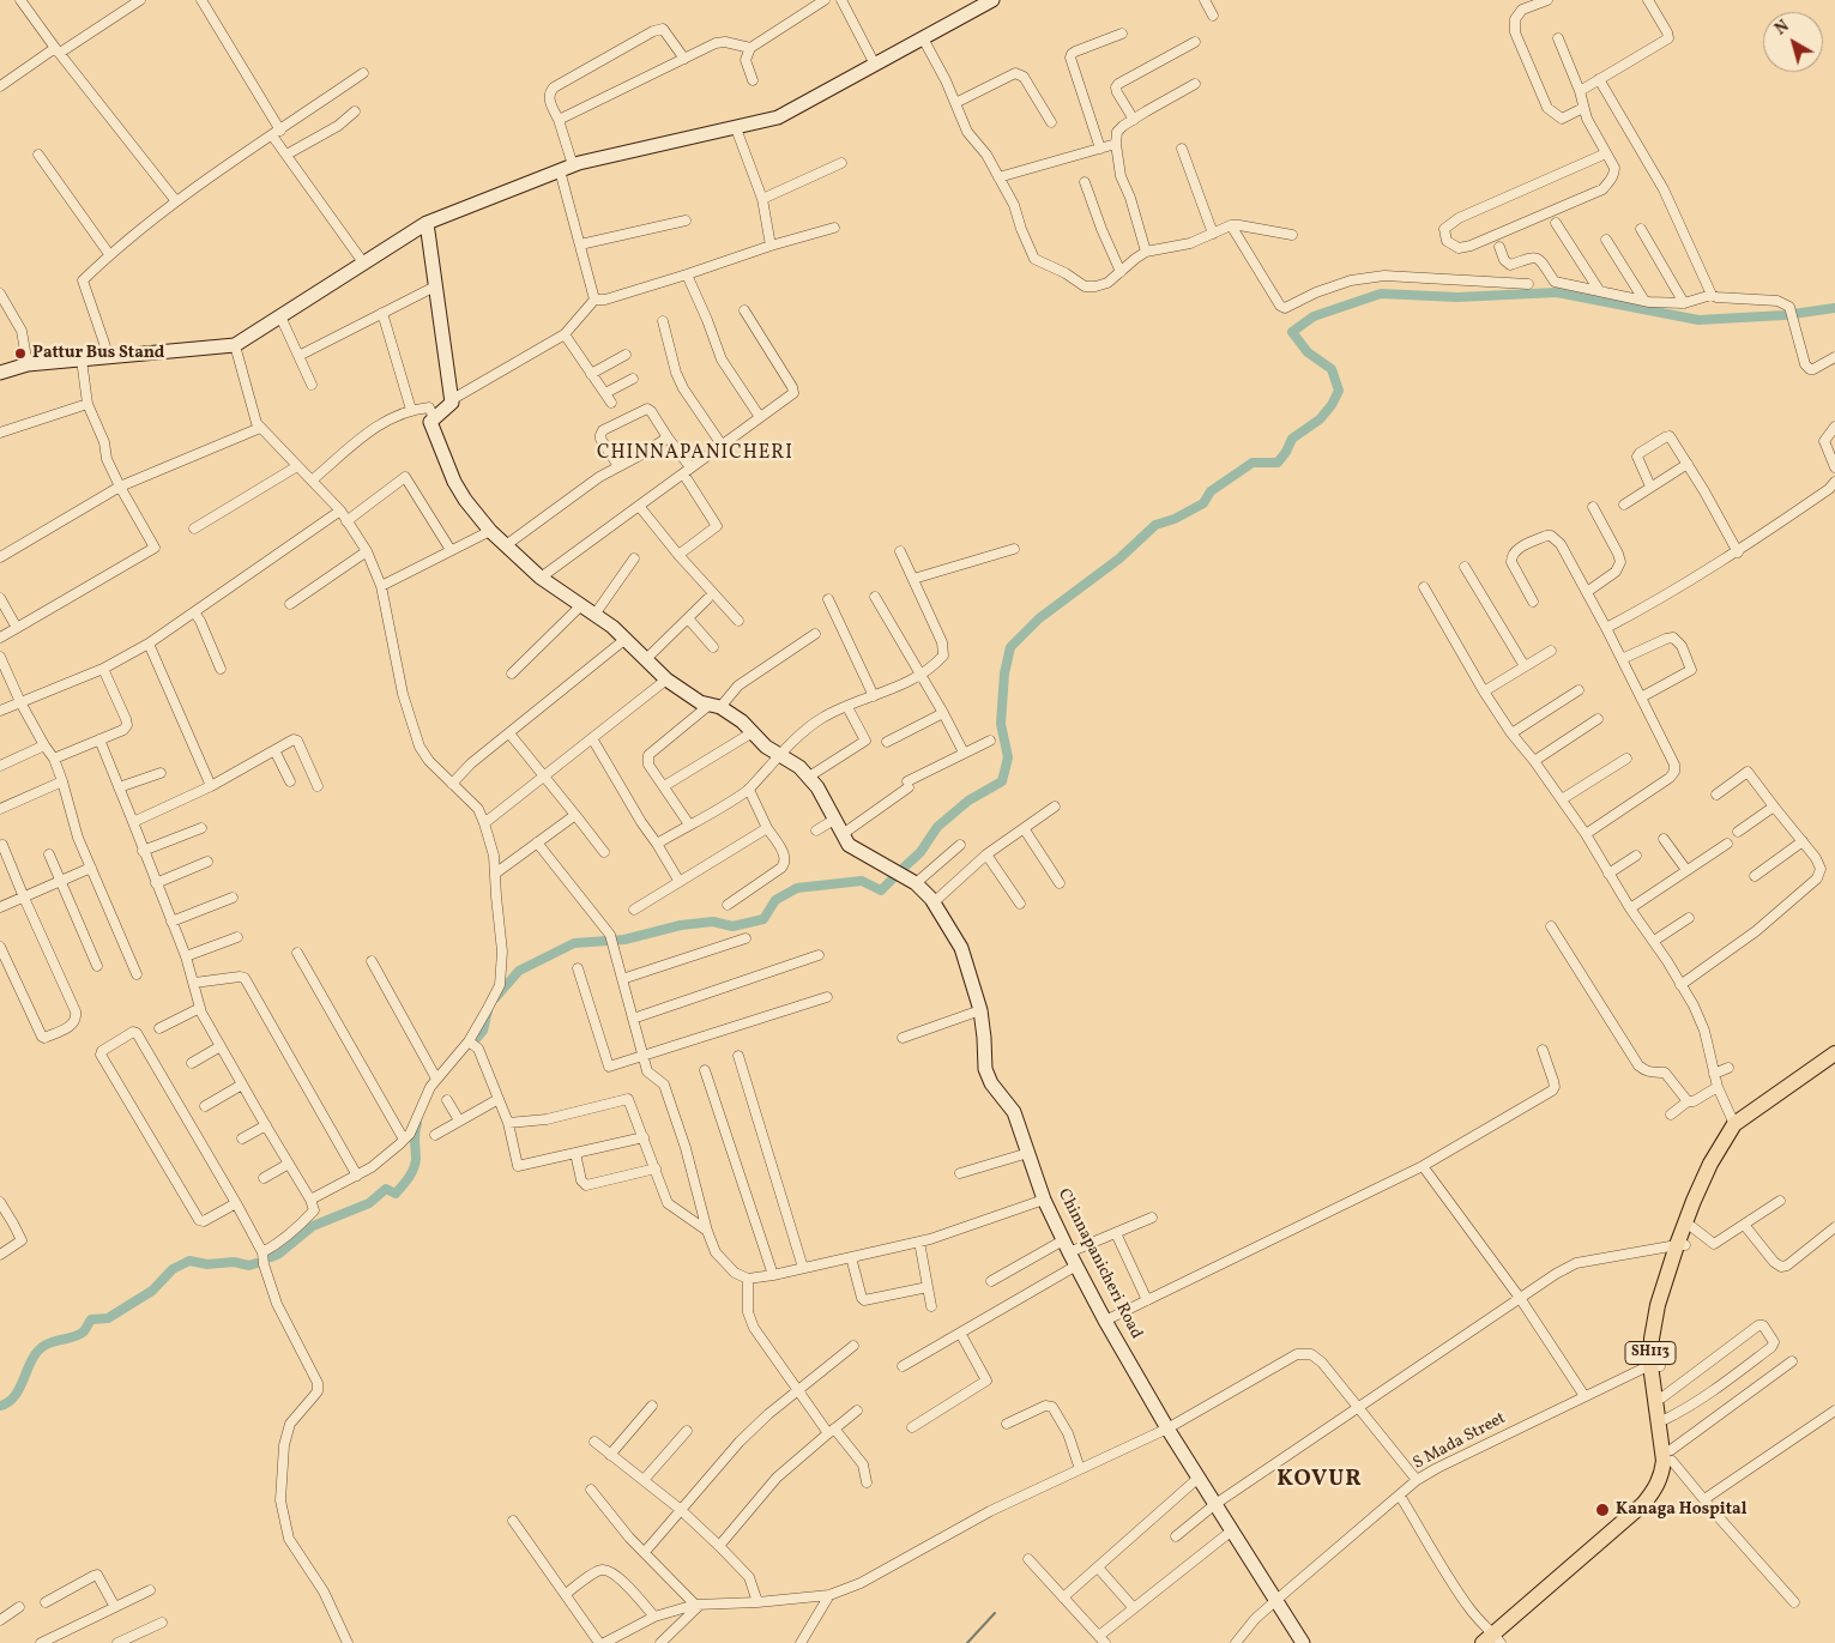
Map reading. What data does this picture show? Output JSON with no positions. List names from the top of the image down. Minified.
{"streets":{"main road":["SH113"],"street":["Chinnapanicheri Road","S Mada Street"]},"crossings":[["Chinnapanicheri Road","S Mada Street"],["SH113","S Mada Street"]],"districts":["CHINNAPANICHERI","KOVUR"],"places":["Pattur Bus Stand","Kanaga Hospital"],"north":"top left"}
